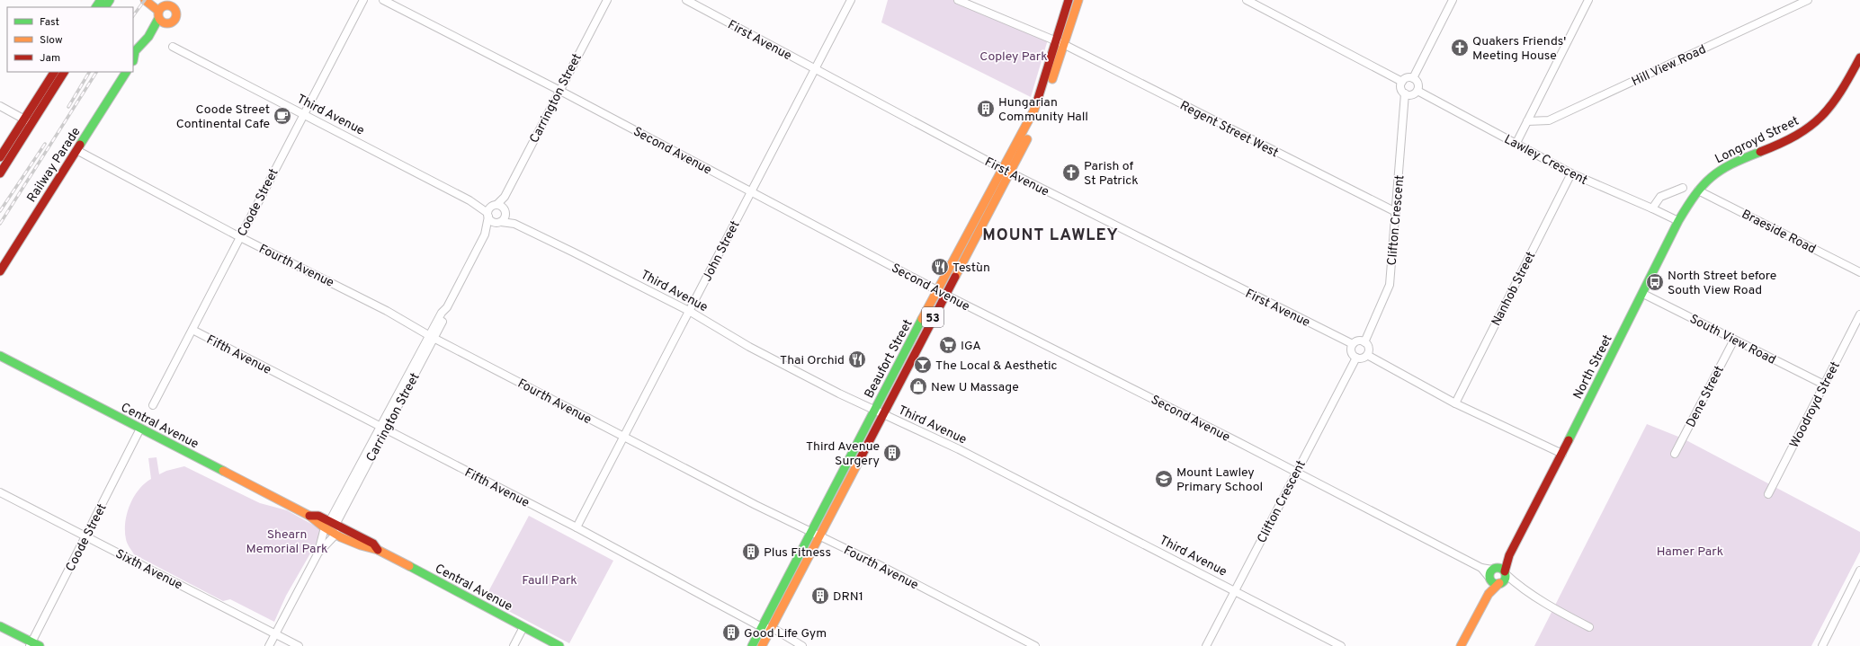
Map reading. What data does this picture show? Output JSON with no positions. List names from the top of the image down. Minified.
{"streets":{"main road":["Longroyd Street","Railway Parade","53","Beaufort Street","North Street","Central Avenue"],"street":["First Avenue","Hill View Road","Carrington Street","Third Avenue","Regent Street West","Second Avenue","Lawley Crescent","Coode Street","Clifton Crescent","Braeside Road","John Street","Fourth Avenue","Nanhob Street","South View Road","Fifth Avenue","Dene Street","Woodroyd Street","Sixth Avenue"]},"crossings":[["First Avenue","Clifton Crescent"],["First Avenue","John Street"],["First Avenue","Beaufort Street"],["Carrington Street","Third Avenue"],["Carrington Street","Second Avenue"],["Carrington Street","Fourth Avenue"],["Carrington Street","Fifth Avenue"],["Carrington Street","Central Avenue"],["Carrington Street","Sixth Avenue"],["Third Avenue","Coode Street"],["Third Avenue","Clifton Crescent"],["Third Avenue","John Street"],["Third Avenue","Beaufort Street"],["Regent Street West","Clifton Crescent"],["Regent Street West","Beaufort Street"],["Longroyd Street","Braeside Road"],["Longroyd Street","North Street"],["Second Avenue","Clifton Crescent"],["Second Avenue","John Street"],["Second Avenue","Beaufort Street"],["Second Avenue","North Street"],["Lawley Crescent","Clifton Crescent"],["Lawley Crescent","Nanhob Street"],["Lawley Crescent","North Street"],["Railway Parade","Fourth Avenue"],["Coode Street","Fourth Avenue"],["Coode Street","Fifth Avenue"],["Coode Street","Central Avenue"],["Coode Street","Sixth Avenue"],["Braeside Road","North Street"],["John Street","Fourth Avenue"],["John Street","Fifth Avenue"],["Fourth Avenue","Beaufort Street"],["South View Road","North Street"],["South View Road","Dene Street"],["South View Road","Woodroyd Street"],["Fifth Avenue","Beaufort Street"]],"districts":["MOUNT LAWLEY"],"parks":["Copley Park","Shearn Memorial Park","Hamer Park","Faull Park"],"places":{"church":["Quakers Friends' Meeting House","Parish of St Patrick"],"building":["Hungarian Community Hall","Third Avenue Surgery","Plus Fitness","DRN1","Good Life Gym"],"cafe":["Coode Street Continental Cafe"],"restaurant":["Testùn","Thai Orchid"],"bus stop":["North Street before South View Road"],"supermarket":["IGA"],"bar":["The Local & Aesthetic"],"shop":["New U Massage"],"school or university":["Mount Lawley Primary School"]},"legend":["Fast","Slow","Jam"]}
